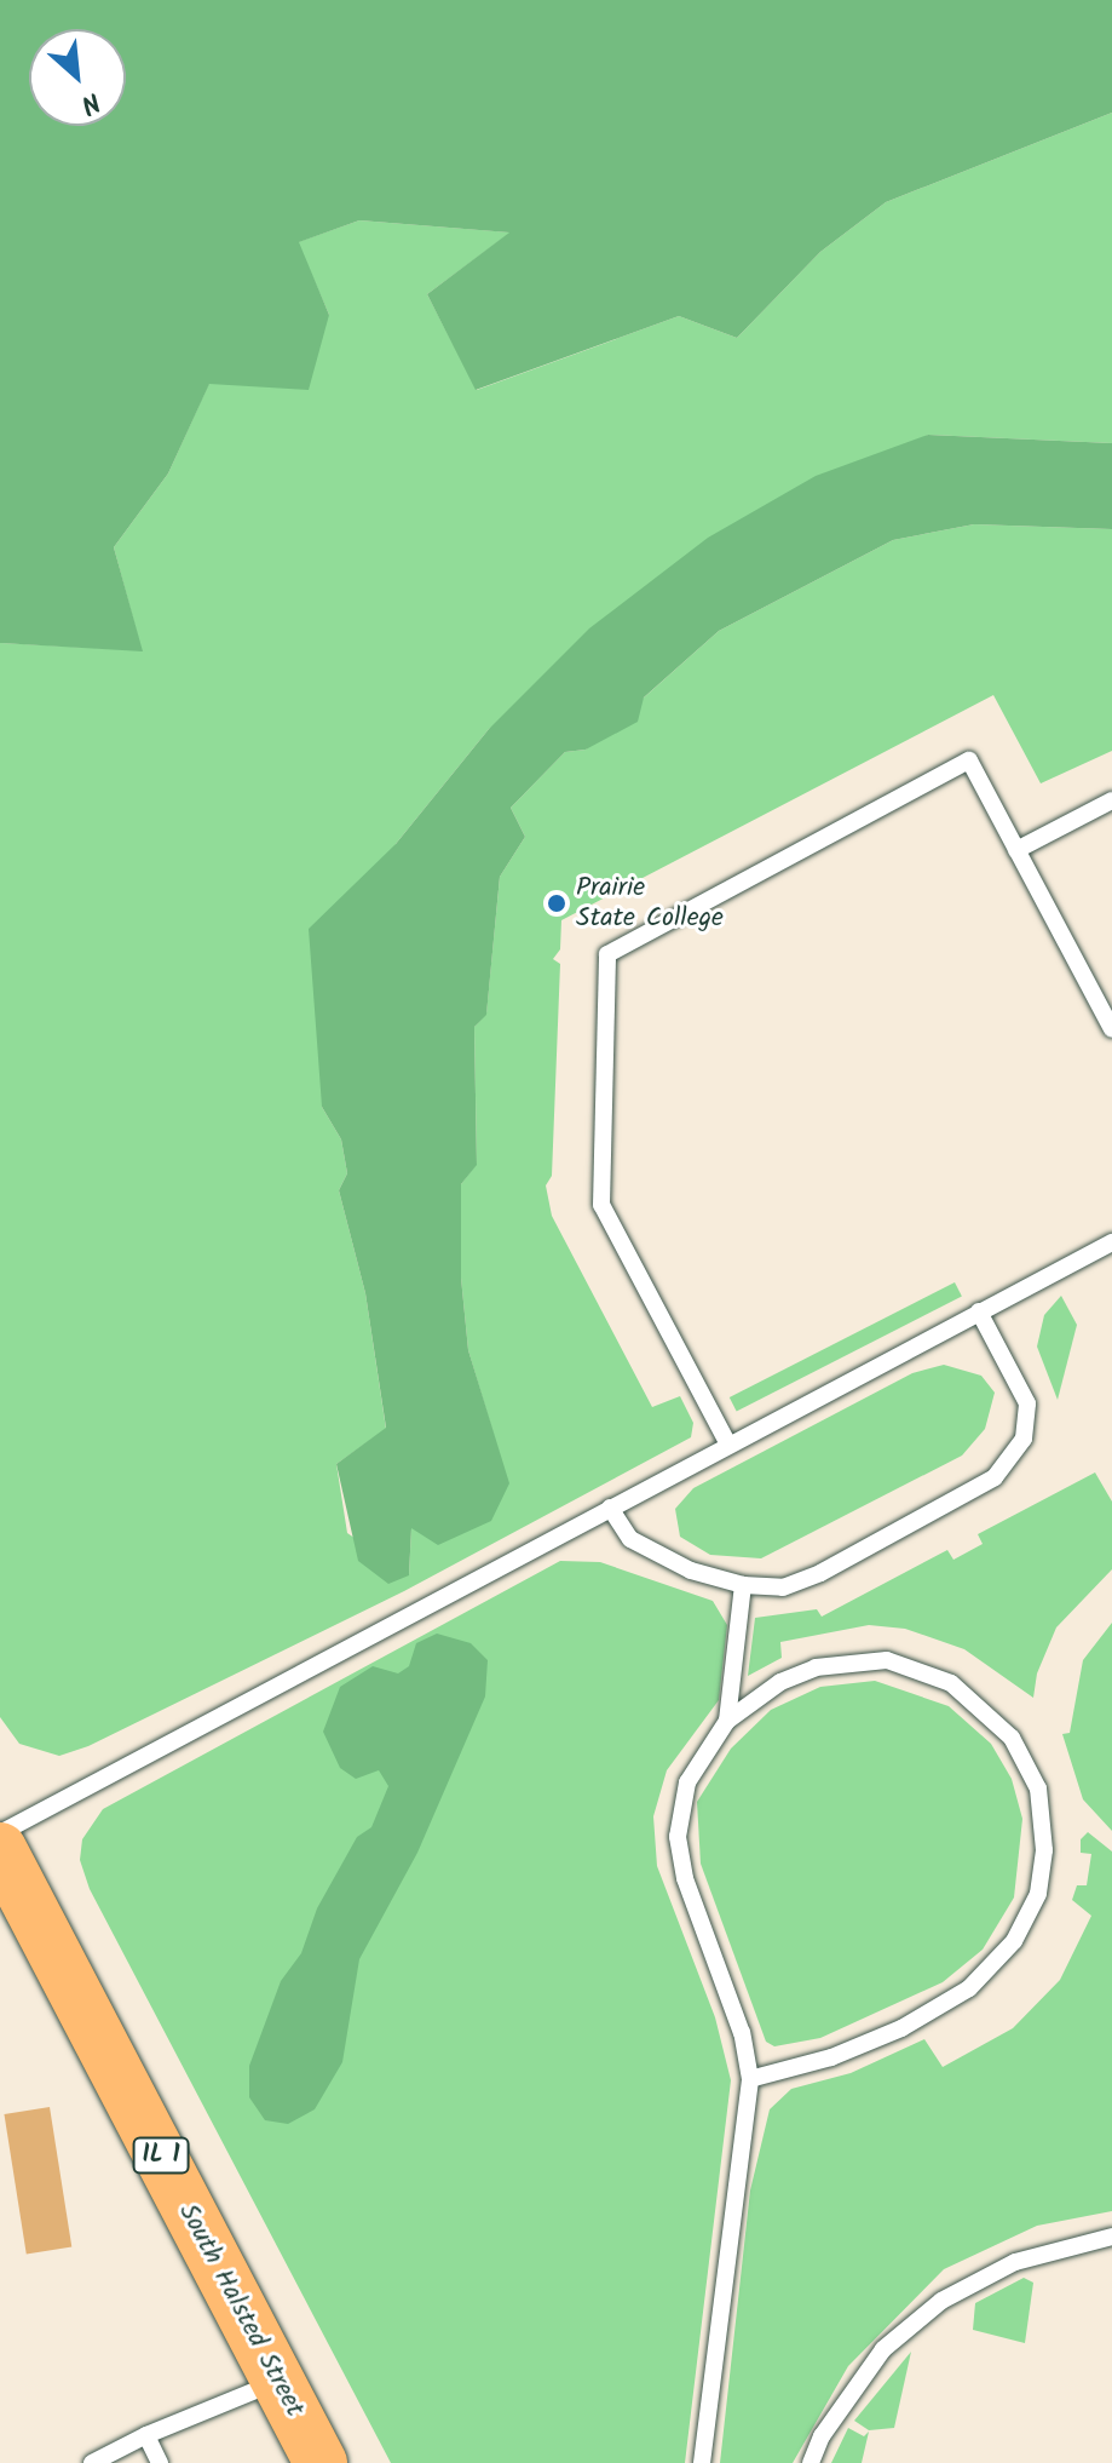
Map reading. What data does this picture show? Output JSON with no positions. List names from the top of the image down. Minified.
{"streets":{"main road":["IL 1","South Halsted Street"]},"places":["Prairie State College"],"north":"bottom right"}
